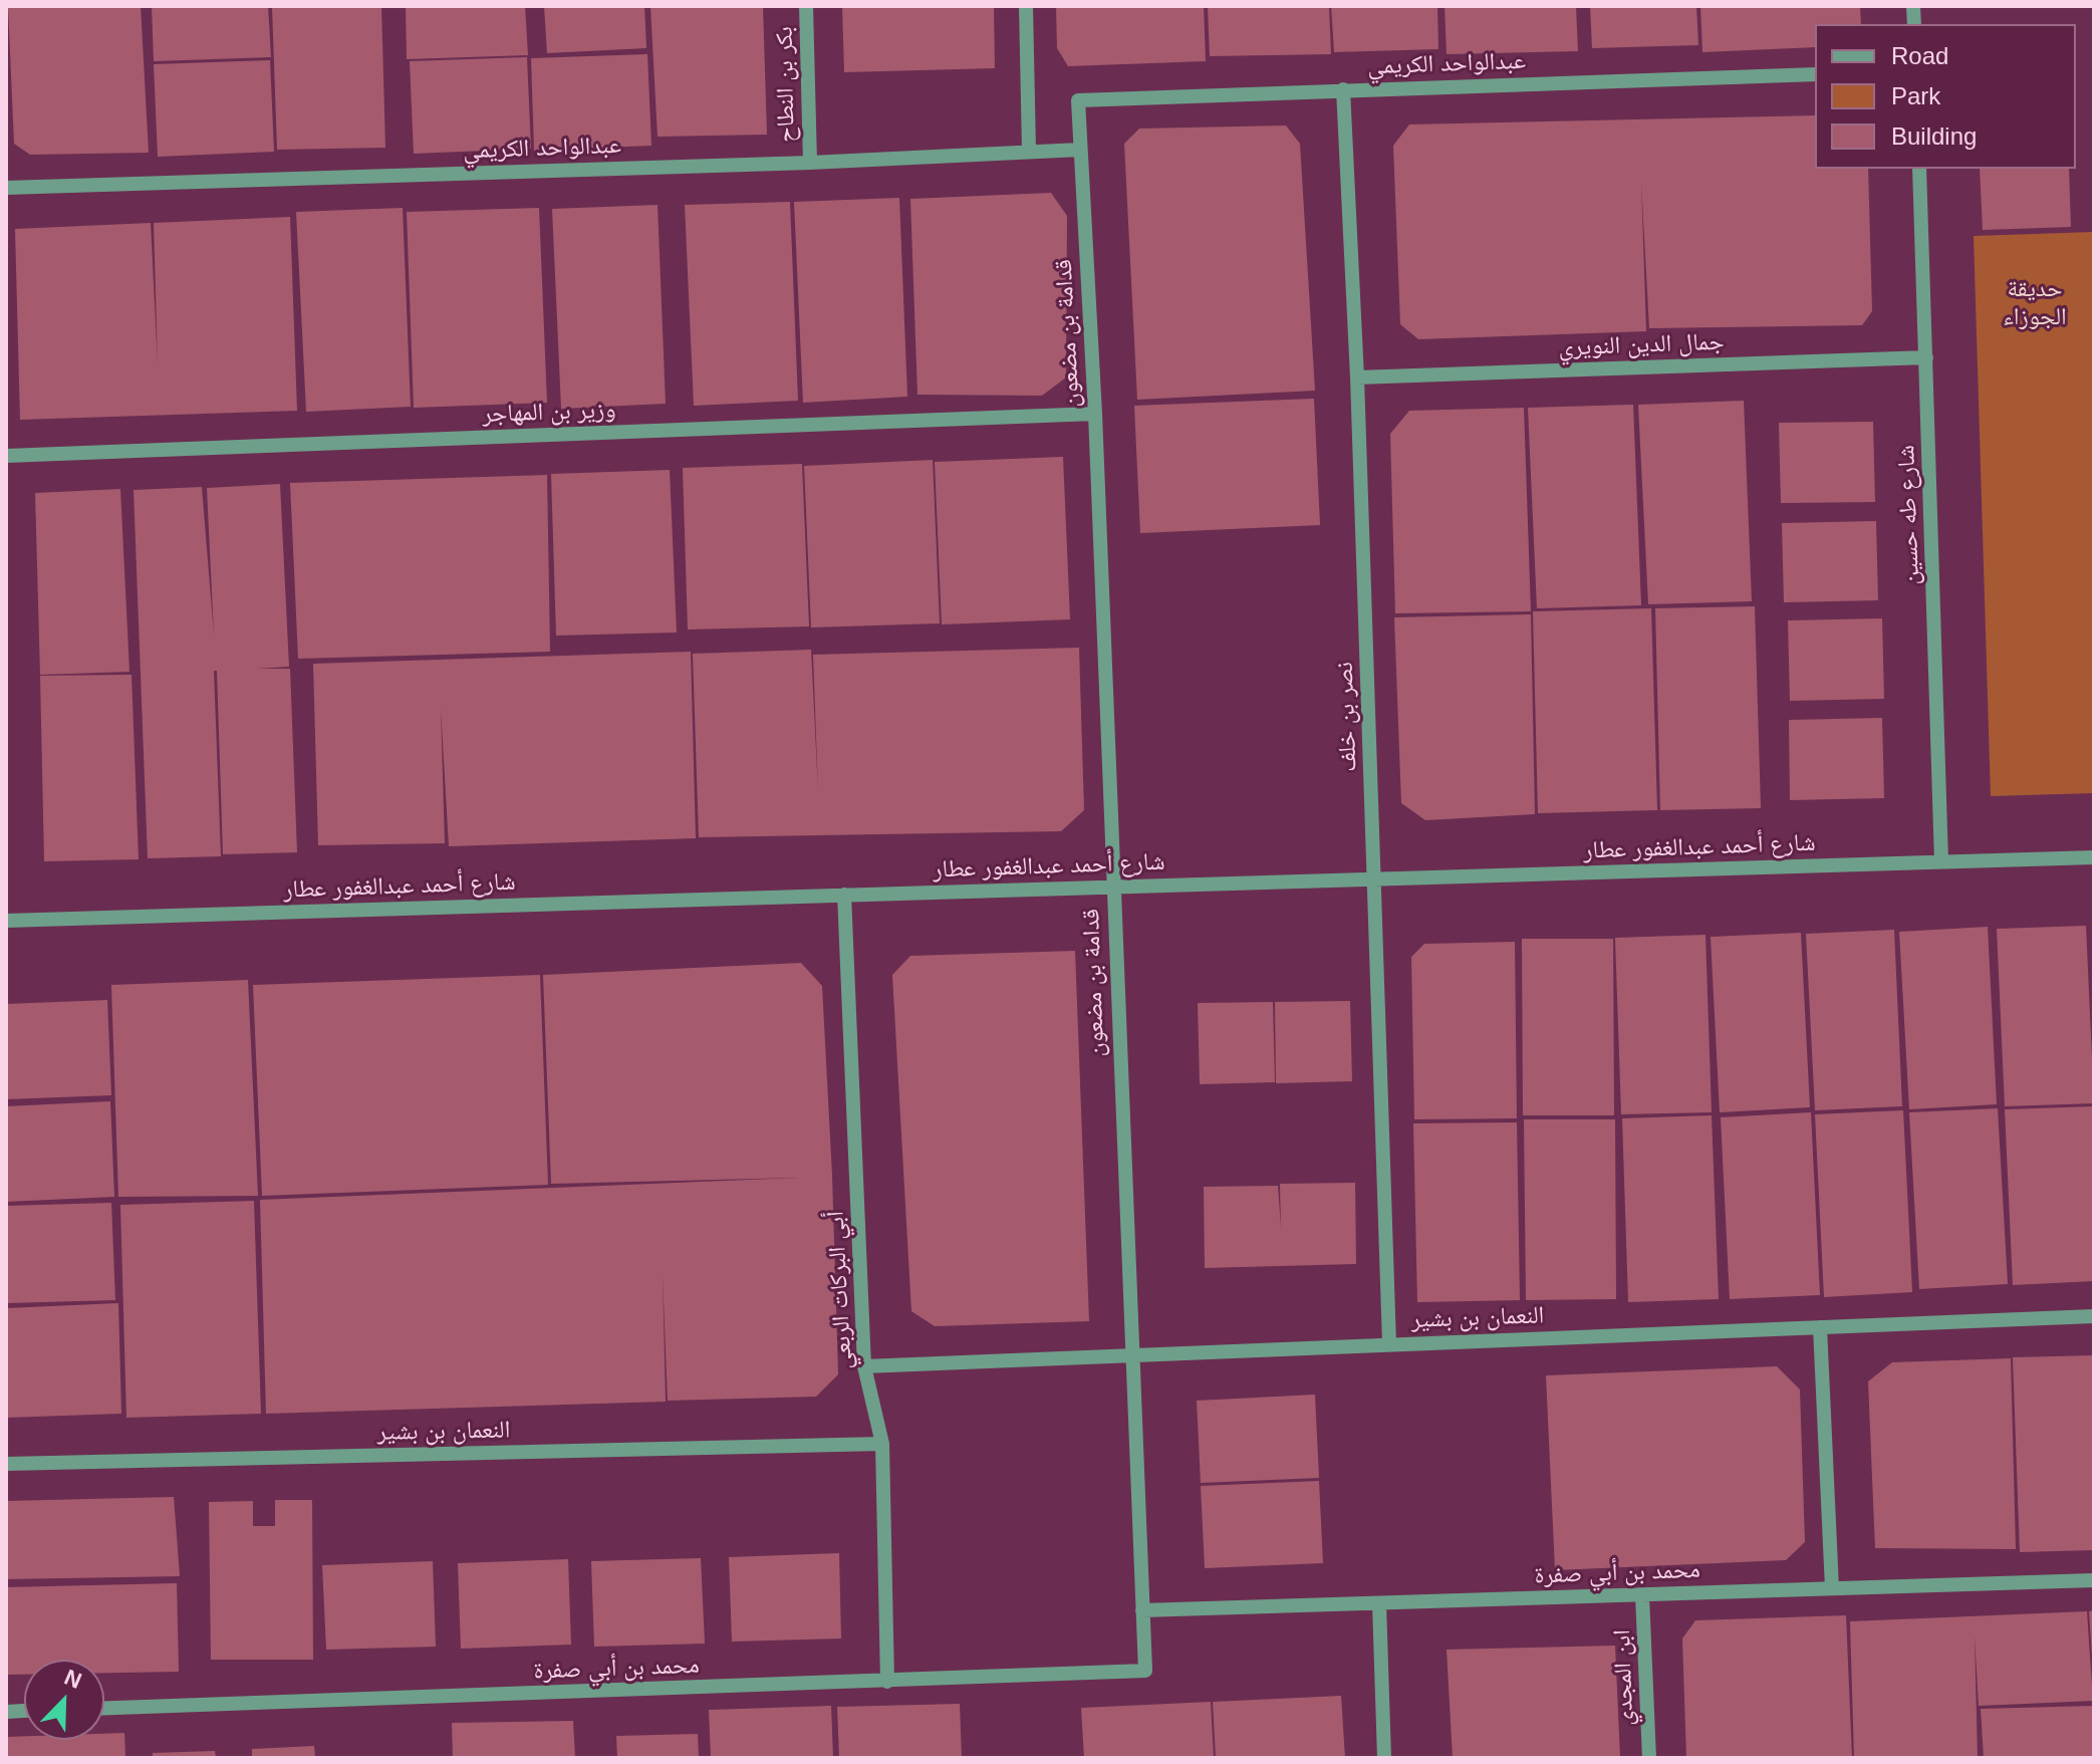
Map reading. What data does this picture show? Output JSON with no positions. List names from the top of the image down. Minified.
{"streets":{"street":["عبدالواحد الكريمي","بكر بن النطاح","قدامة بن مضعون","جمال الدين النويري","وزير بن المهاجر","شارع طه حسين","نصر بن خلف","شارع أحمد عبدالغفور عطار","أبي البركات الربعي","النعمان بن بشير","محمد بن أبي صفرة","ابن المجدي"]},"crossings":[["عبدالواحد الكريمي","بكر بن النطاح"],["عبدالواحد الكريمي","قدامة بن مضعون"],["عبدالواحد الكريمي","نصر بن خلف"],["قدامة بن مضعون","وزير بن المهاجر"],["قدامة بن مضعون","شارع أحمد عبدالغفور عطار"],["قدامة بن مضعون","النعمان بن بشير"],["قدامة بن مضعون","محمد بن أبي صفرة"],["جمال الدين النويري","شارع طه حسين"],["جمال الدين النويري","نصر بن خلف"],["شارع طه حسين","شارع أحمد عبدالغفور عطار"],["نصر بن خلف","شارع أحمد عبدالغفور عطار"],["نصر بن خلف","النعمان بن بشير"],["شارع أحمد عبدالغفور عطار","أبي البركات الربعي"],["أبي البركات الربعي","النعمان بن بشير"],["أبي البركات الربعي","محمد بن أبي صفرة"],["محمد بن أبي صفرة","ابن المجدي"]],"parks":["حديقة الجوزاء"],"legend":["Road","Park","Building"],"north":"top right"}
